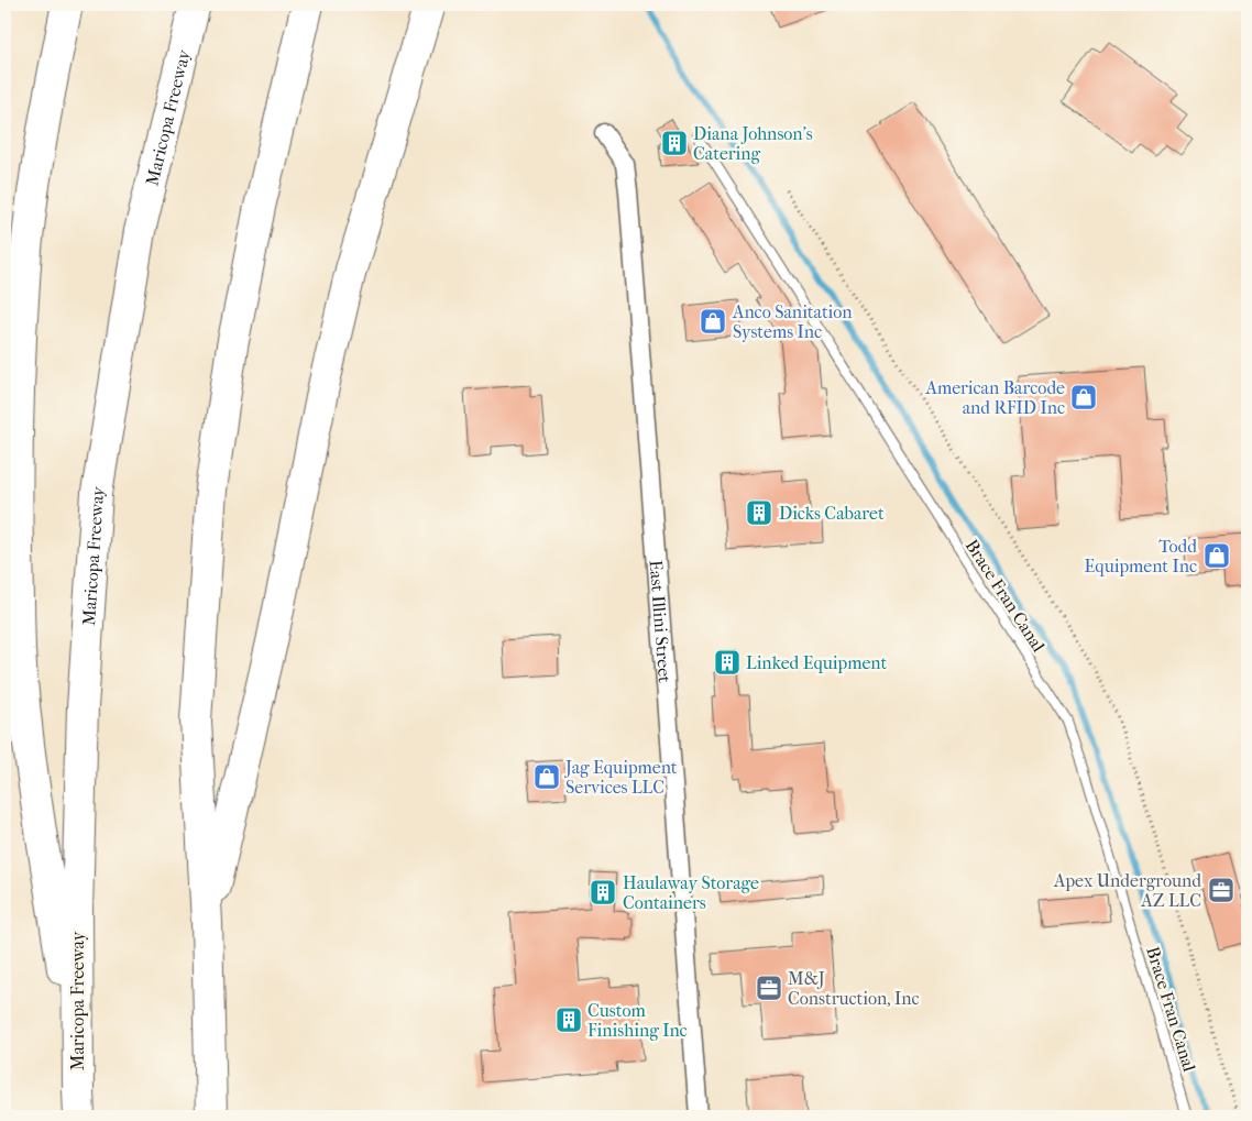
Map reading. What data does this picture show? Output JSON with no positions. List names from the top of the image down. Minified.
{"streets":{"highway":["Maricopa Freeway"],"street":["East Illini Street"],"lane":["Brace Fran Canal"]},"places":{"building":["Diana Johnson's Catering","Dicks Cabaret","Linked Equipment","Haulaway Storage Containers","Custom Finishing Inc"],"shop":["Anco Sanitation Systems Inc","American Barcode and RFID Inc","Todd Equipment Inc","Jag Equipment Services LLC"],"office":["Apex Underground AZ LLC","M&J Construction, Inc"]}}
